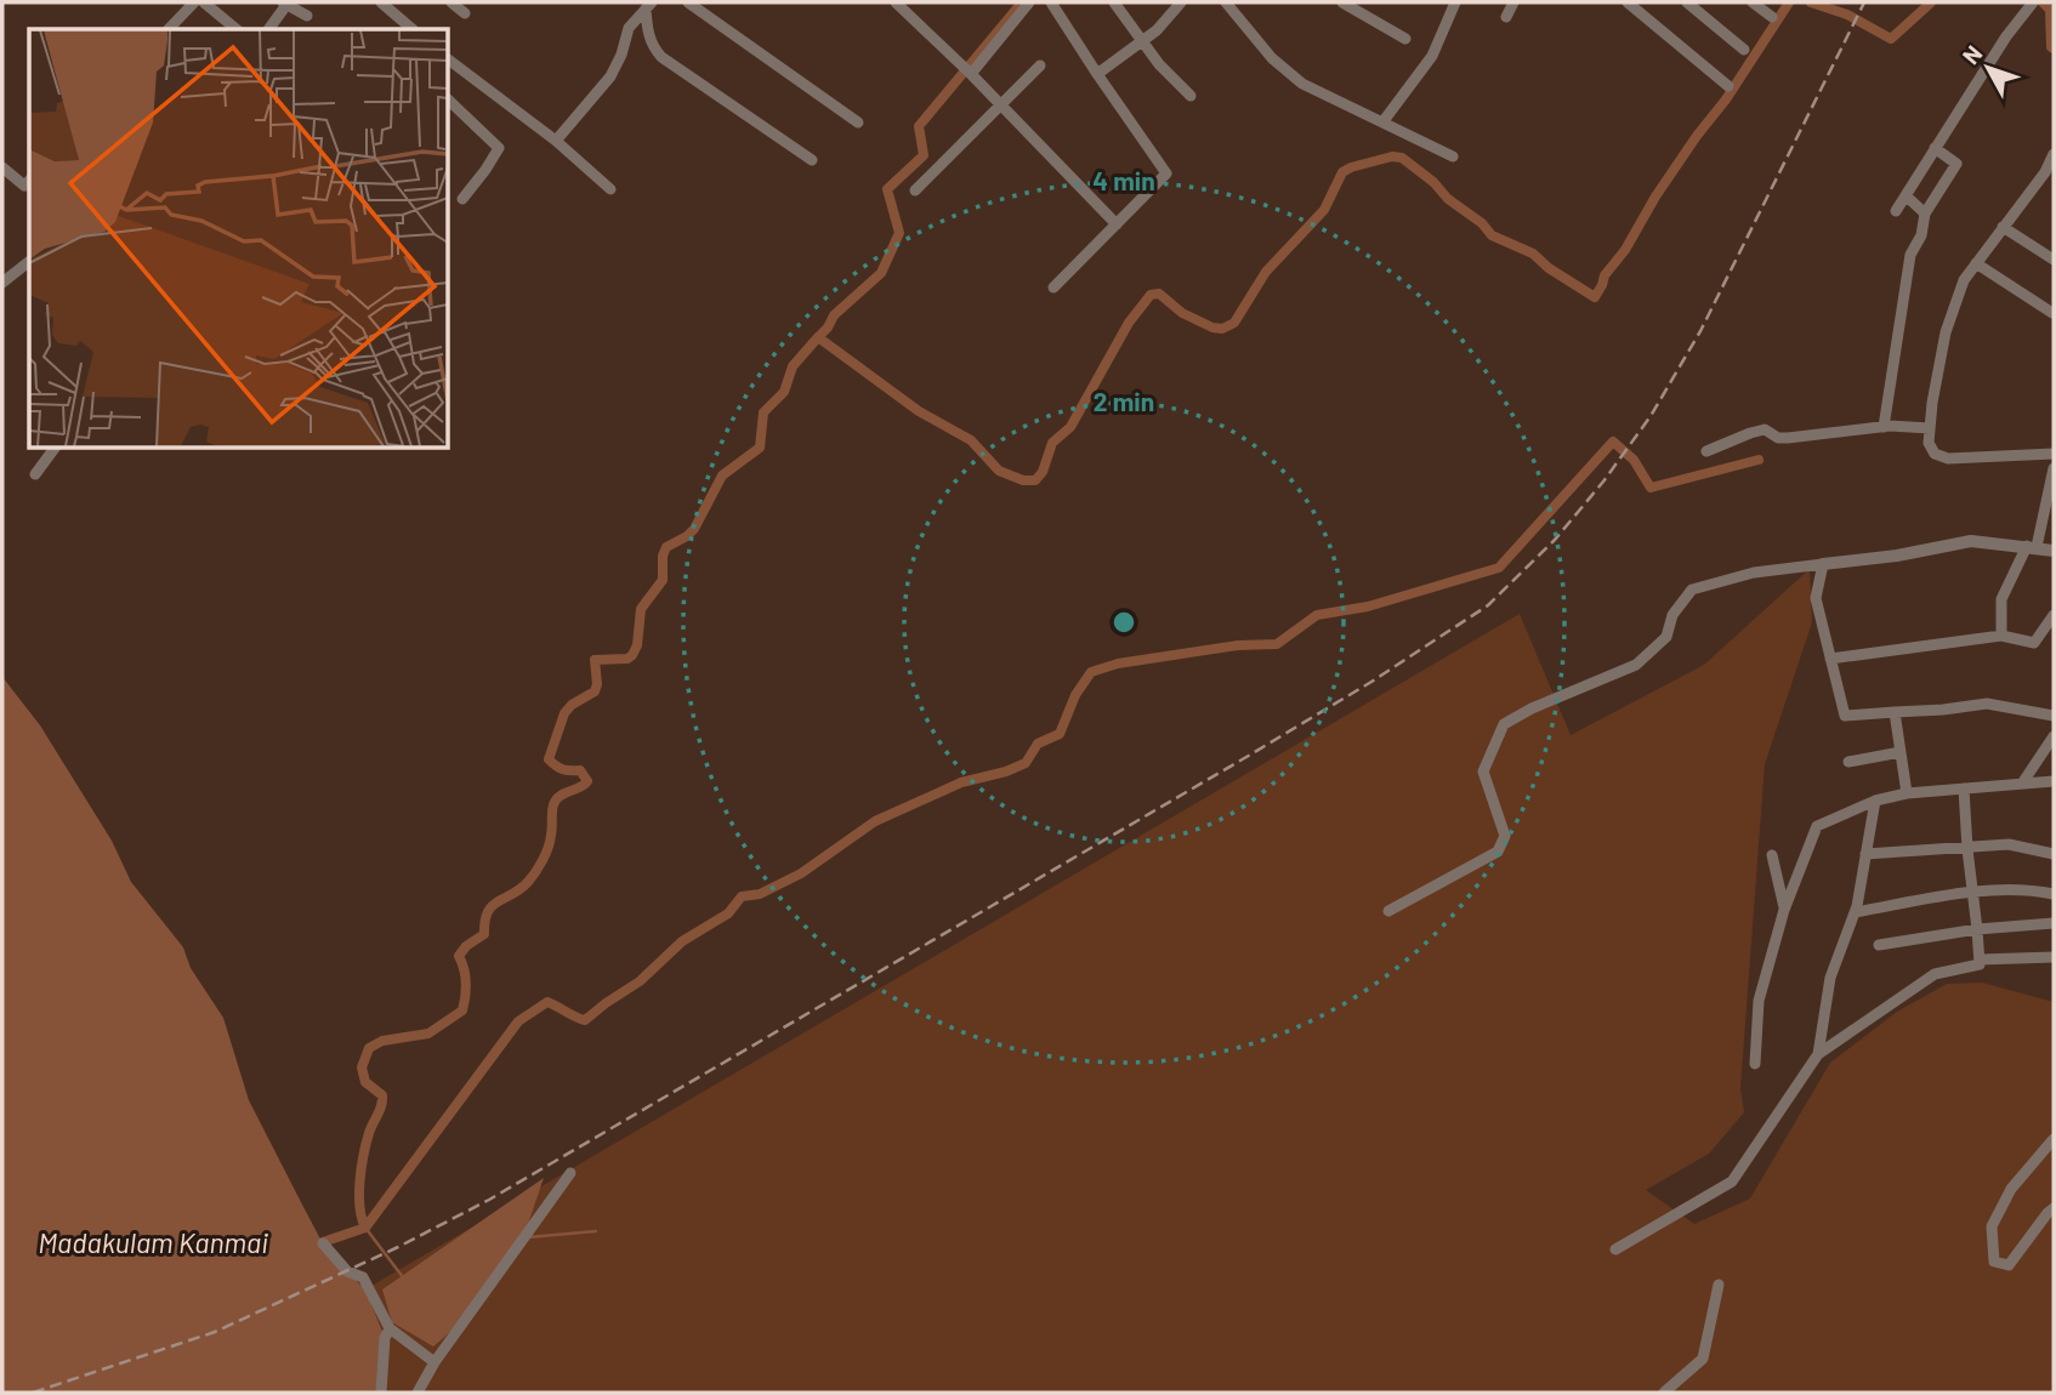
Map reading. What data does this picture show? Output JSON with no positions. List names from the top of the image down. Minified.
{"water":["Madakulam Kanmai"],"north":"top left","rings":["4 min","2 min"]}
